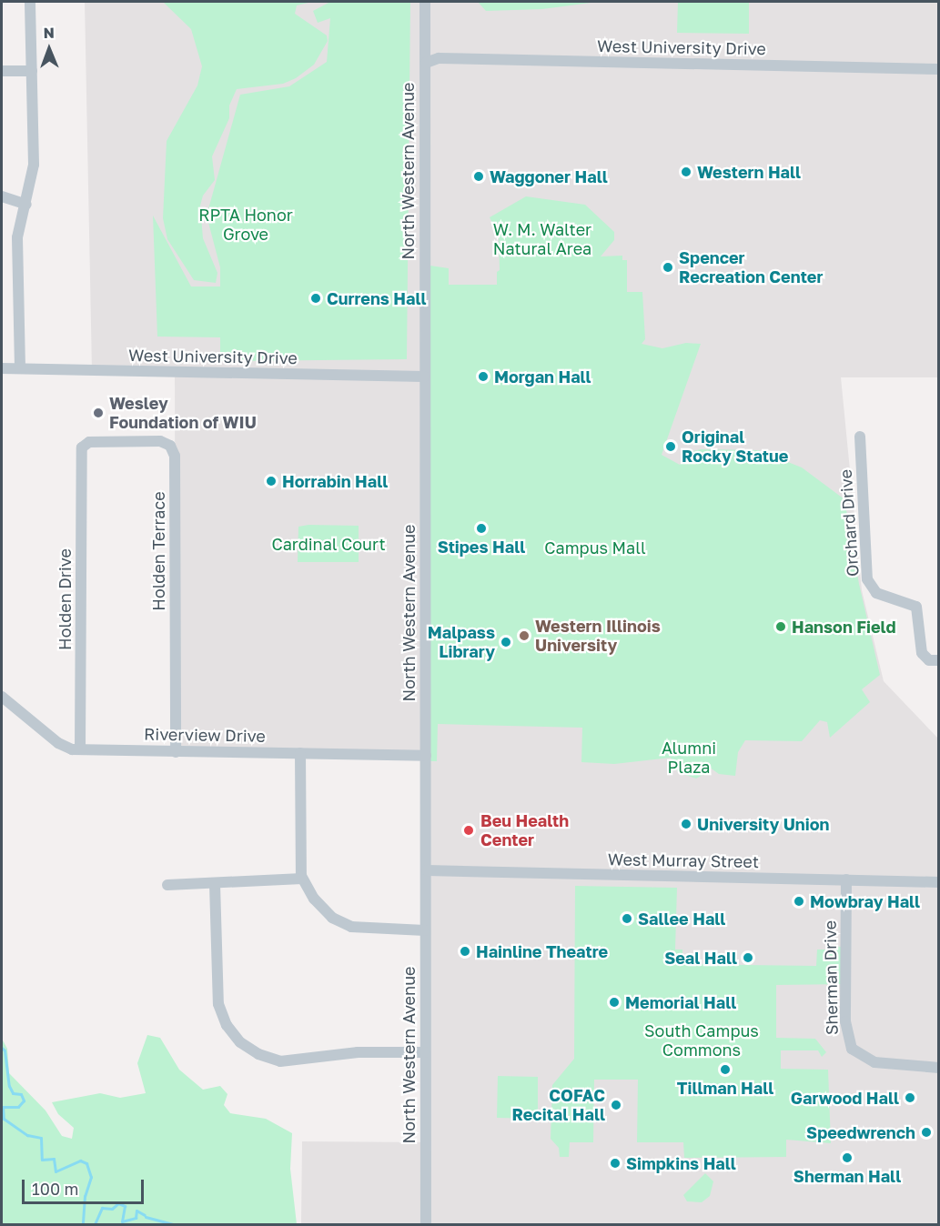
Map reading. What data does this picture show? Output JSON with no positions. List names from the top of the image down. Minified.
{"streets":{"street":["West University Drive","North Western Avenue","Orchard Drive","Holden Terrace","Holden Drive","Riverview Drive","West Murray Street","Sherman Drive"]},"crossings":[["West University Drive","North Western Avenue"],["North Western Avenue","Riverview Drive"],["North Western Avenue","West Murray Street"],["Holden Terrace","Holden Drive"],["Holden Terrace","Riverview Drive"],["Holden Drive","Riverview Drive"],["West Murray Street","Sherman Drive"]],"parks":["RPTA Honor Grove","W. M. Walter Natural Area","Cardinal Court","Campus Mall","Alumni Plaza","South Campus Commons"],"places":["Western Hall","Waggoner Hall","Spencer Recreation Center","Currens Hall","Morgan Hall","Wesley Foundation of WIU","Original Rocky Statue","Horrabin Hall","Stipes Hall","Hanson Field","Western Illinois University","Malpass Library","University Union","Beu Health Center","Mowbray Hall","Sallee Hall","Hainline Theatre","Seal Hall","Memorial Hall","Tillman Hall","Garwood Hall","COFAC Recital Hall","Speedwrench","Sherman Hall","Simpkins Hall"],"scale_bar":"100 m","north":"top"}
